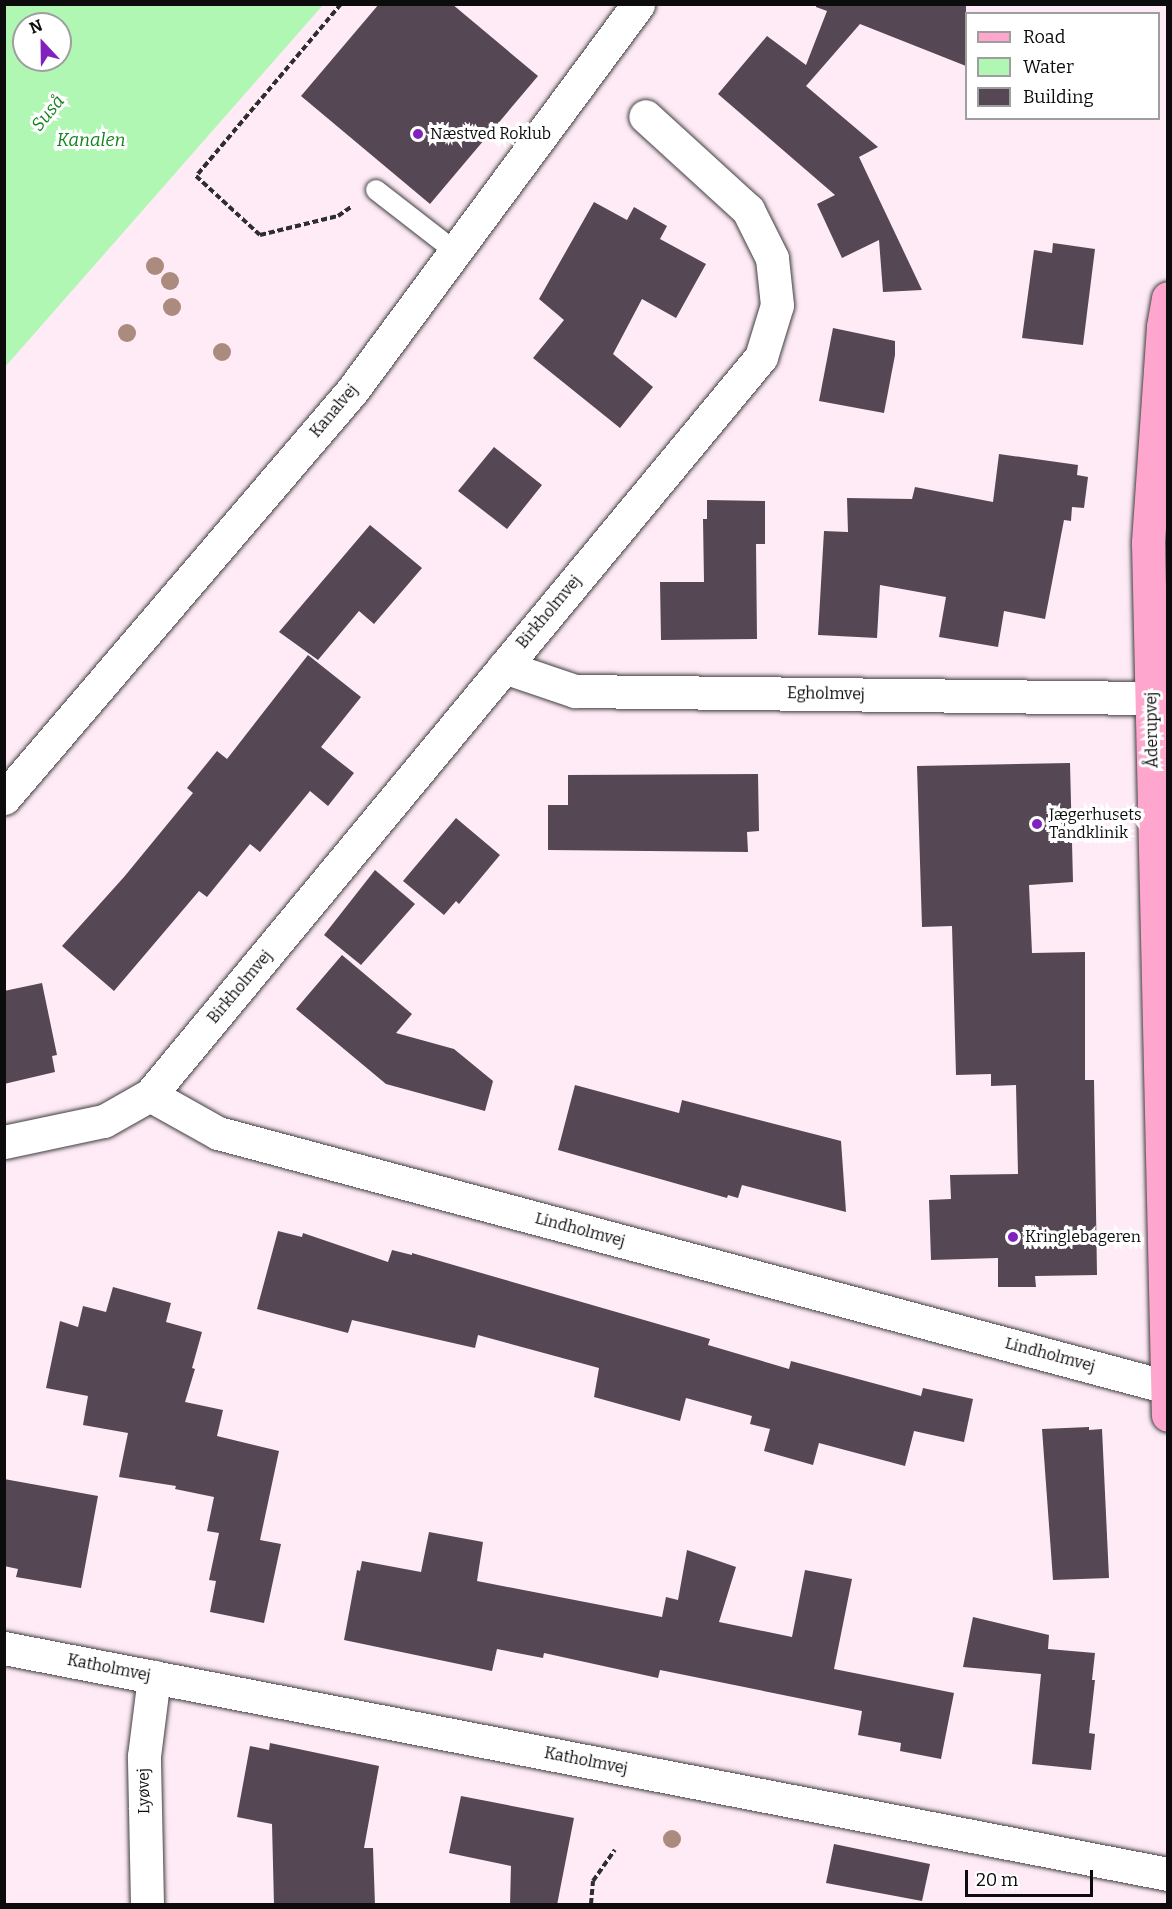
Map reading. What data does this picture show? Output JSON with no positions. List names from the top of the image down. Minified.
{"streets":{"street":["Kanalvej","Birkholmvej","Egholmvej","Åderupvej","Lindholmvej","Katholmvej","Lyøvej"]},"crossings":[["Birkholmvej","Egholmvej"],["Birkholmvej","Lindholmvej"],["Egholmvej","Åderupvej"],["Åderupvej","Lindholmvej"],["Katholmvej","Lyøvej"]],"water":["Suså","Kanalen"],"places":["Næstved Roklub","Jægerhusets Tandklinik","Kringlebageren"],"legend":["Road","Water","Building"],"scale_bar":"20 m","north":"top"}
